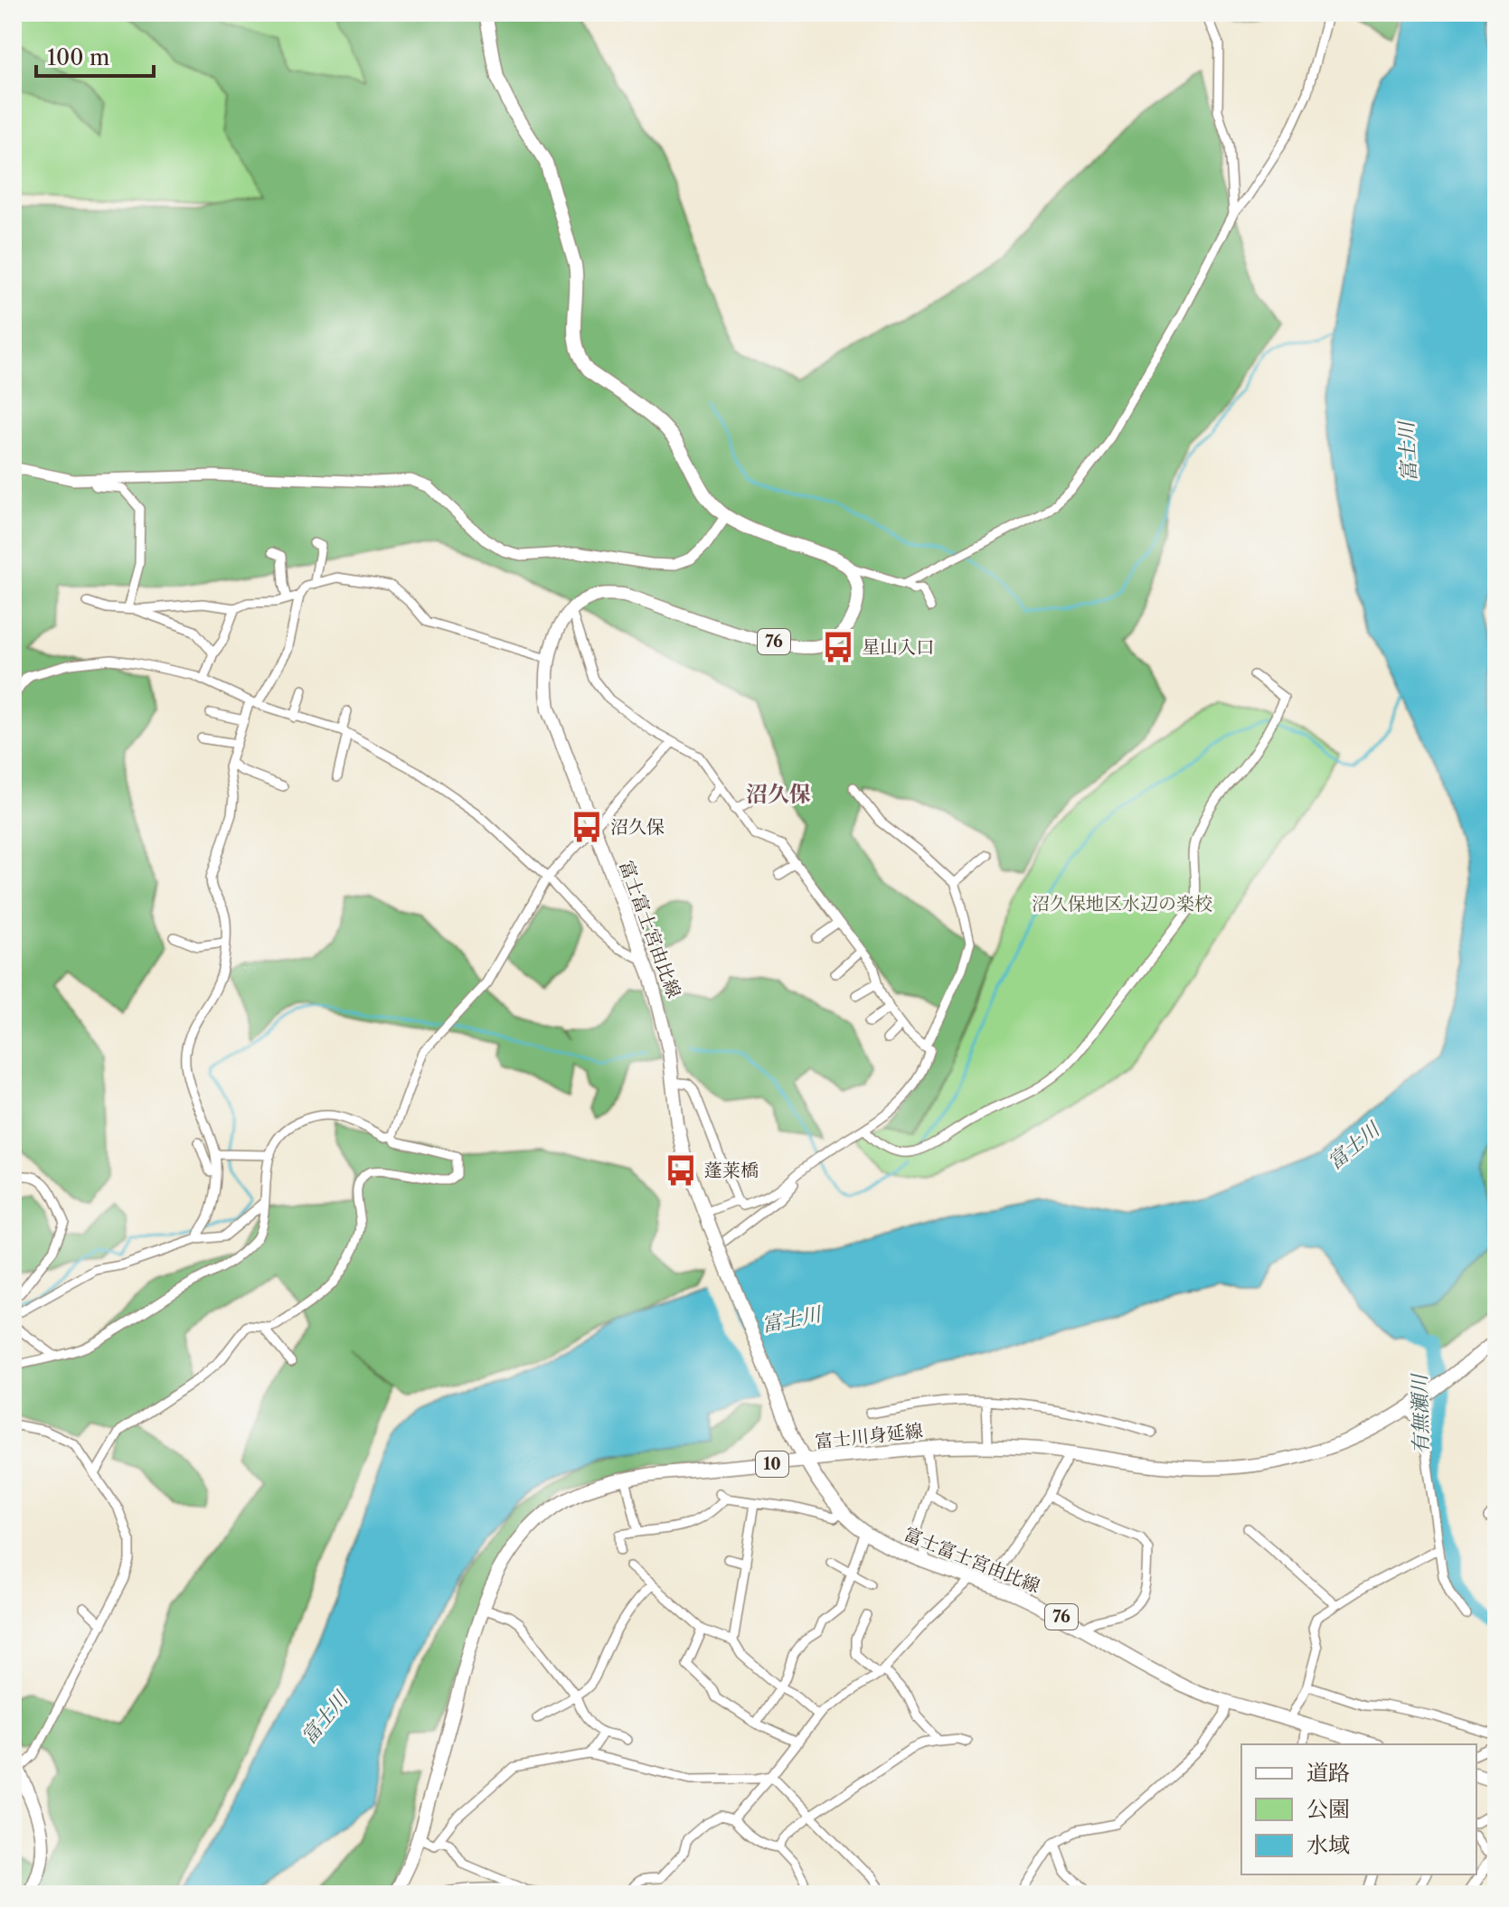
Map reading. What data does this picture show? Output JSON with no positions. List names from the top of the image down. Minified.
{"streets":{"main road":["76","富士富士宮由比線","富士川身延線","10"]},"crossings":[["76","富士富士宮由比線"],["富士富士宮由比線","富士川身延線"]],"districts":["沼久保"],"water":["富士川","有無瀬川"],"parks":["沼久保地区水辺の楽校"],"places":{"bus stop":["星山入口","沼久保","蓬莱橋"]},"legend":["道路","公園","水域"],"scale_bar":"100 m"}
